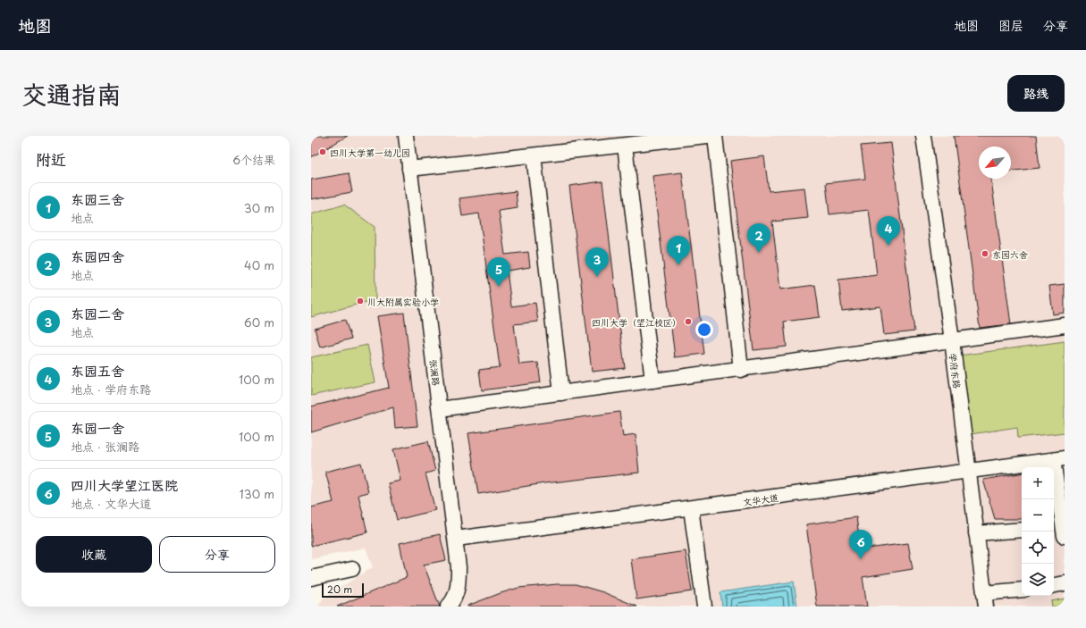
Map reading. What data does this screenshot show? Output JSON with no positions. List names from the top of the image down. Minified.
{"streets":{"street":["学府东路","张澜路","文华大道"]},"crossings":[["学府东路","文华大道"],["张澜路","文华大道"]],"places":["四川大学第一幼儿园","东园六舍","川大附属实验小学","四川大学（望江校区）"],"scale_bar":"20 m","north":"bottom left","page":{"header":"地图","nav":["地图","图层","分享"],"title":"交通指南","buttons":["路线",["收藏","分享"]],"heading":["附近","6个结果"],"list":[{"mark":"1","name":"东园三舍","note":"地点","value":"30 m"},{"mark":"2","name":"东园四舍","note":"地点","value":"40 m"},{"mark":"3","name":"东园二舍","note":"地点","value":"60 m"},{"mark":"4","name":"东园五舍","note":"地点 · 学府东路","value":"100 m"},{"mark":"5","name":"东园一舍","note":"地点 · 张澜路","value":"100 m"},{"mark":"6","name":"四川大学望江医院","note":"地点 · 文华大道","value":"130 m"}],"pins":["4","2","1","3","5","6"],"map_buttons":["+","−"],"scale":"20 m"}}
